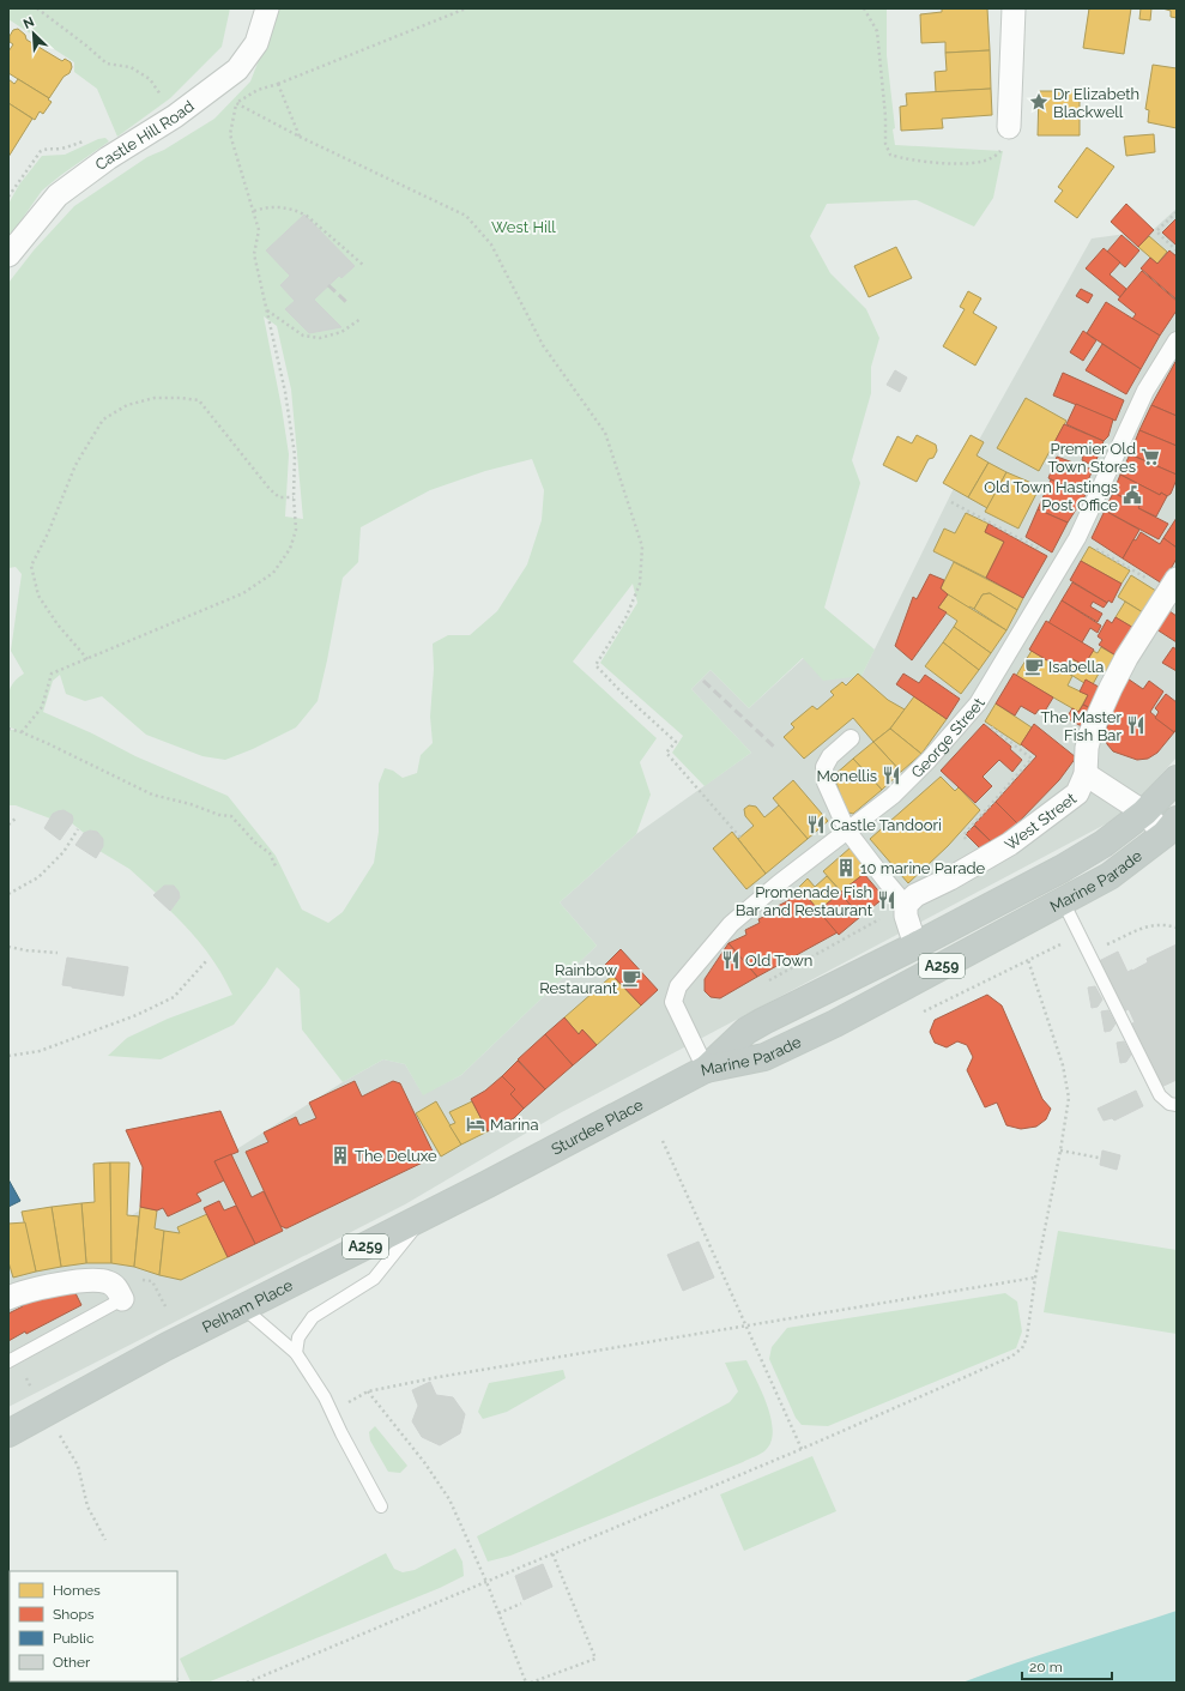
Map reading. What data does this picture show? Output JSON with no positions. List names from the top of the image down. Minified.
{"streets":{"highway":["Marine Parade","A259","Sturdee Place","Pelham Place"],"street":["Castle Hill Road","George Street","West Street"]},"crossings":[["George Street","Marine Parade"],["George Street","Sturdee Place"],["Marine Parade","A259"],["Marine Parade","Sturdee Place"],["Sturdee Place","Pelham Place"]],"parks":["West Hill"],"places":{"place":["Dr Elizabeth Blackwell"],"supermarket":["Premier Old Town Stores"],"public building":["Old Town Hastings Post Office"],"cafe":["Isabella","Rainbow Restaurant"],"restaurant":["The Master Fish Bar","Monellis","Castle Tandoori","Promenade Fish Bar and Restaurant","Old Town"],"building":["10 marine Parade","The Deluxe"],"hotel":["Marina"]},"legend":["Homes","Shops","Public","Other"],"scale_bar":"20 m","north":"top left"}
